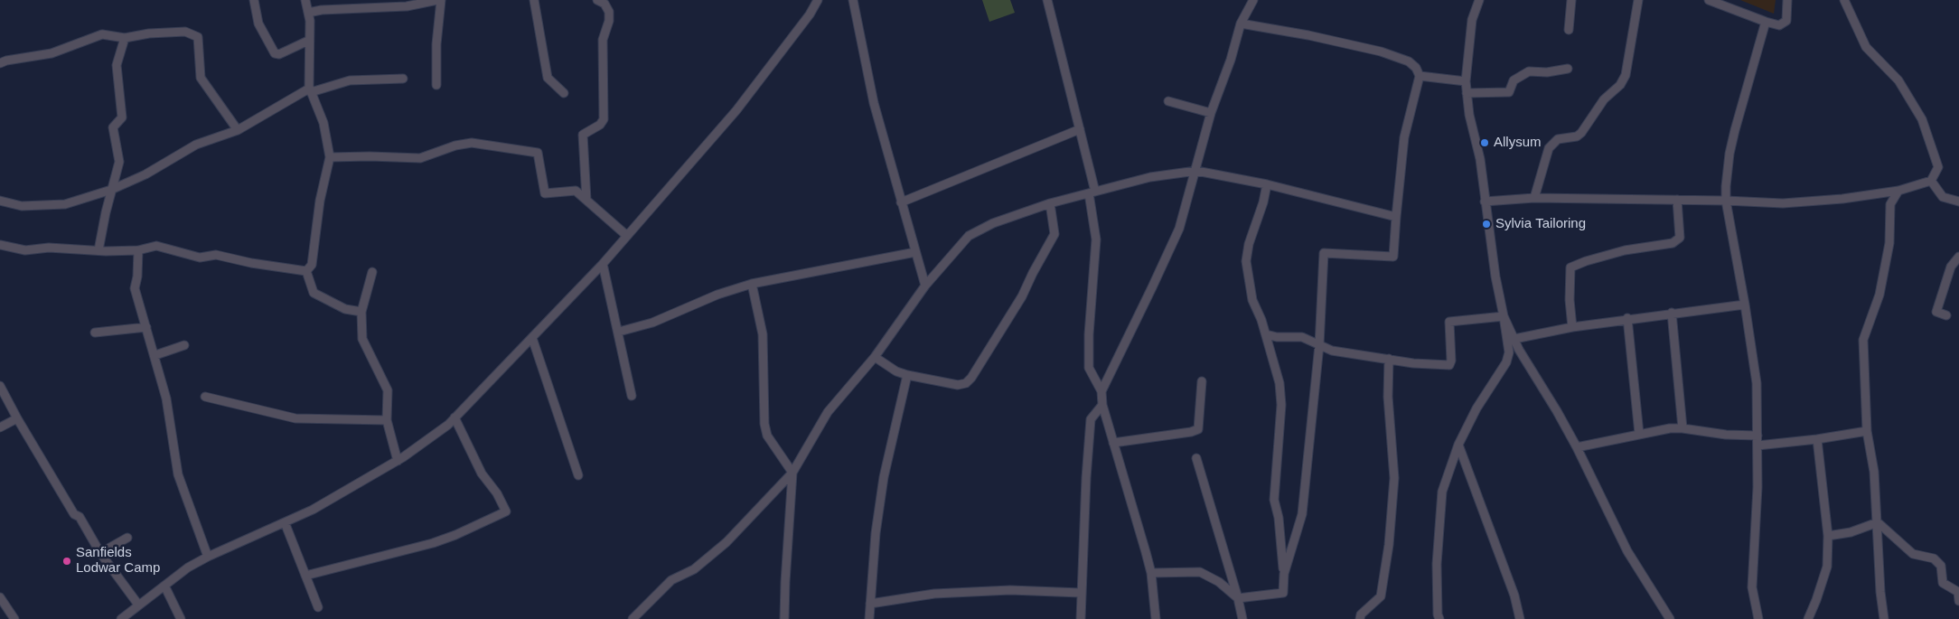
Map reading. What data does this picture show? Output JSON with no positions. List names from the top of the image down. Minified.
{"places":["Allysum","Sylvia Tailoring","Sanfields Lodwar Camp"]}
